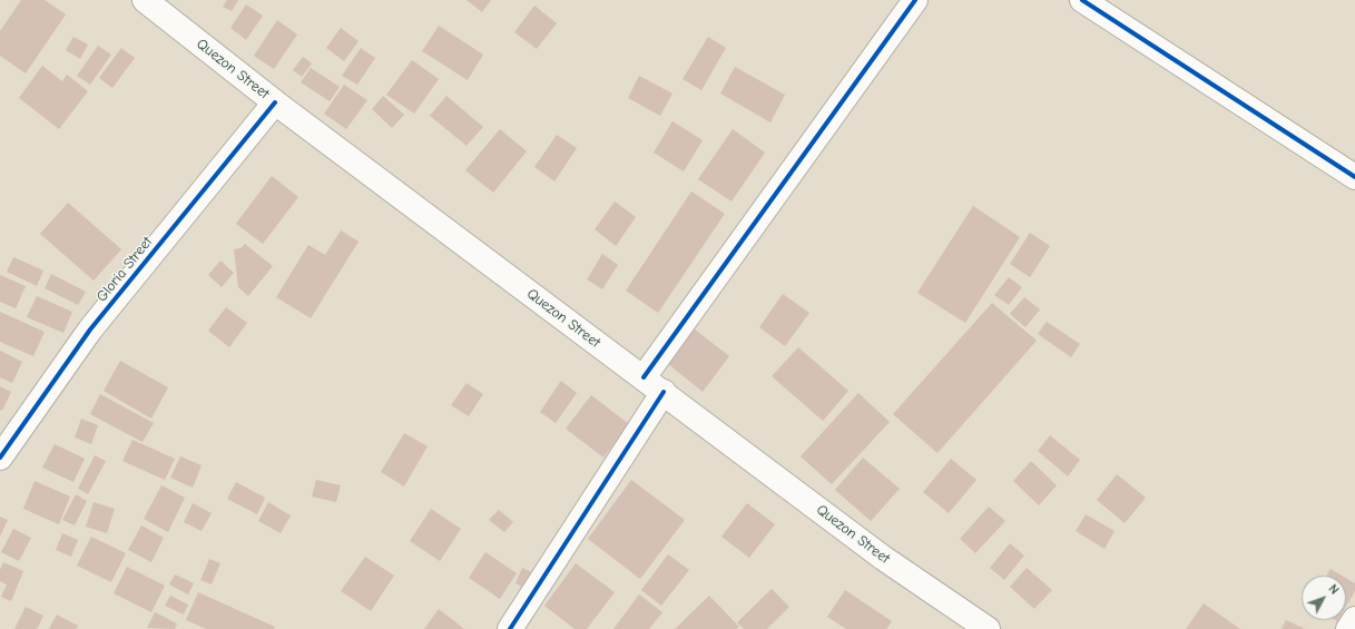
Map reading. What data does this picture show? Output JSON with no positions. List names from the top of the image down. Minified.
{"streets":{"street":["Quezon Street","Gloria Street"]},"crossings":[["Quezon Street","Gloria Street"]],"north":"top right"}
